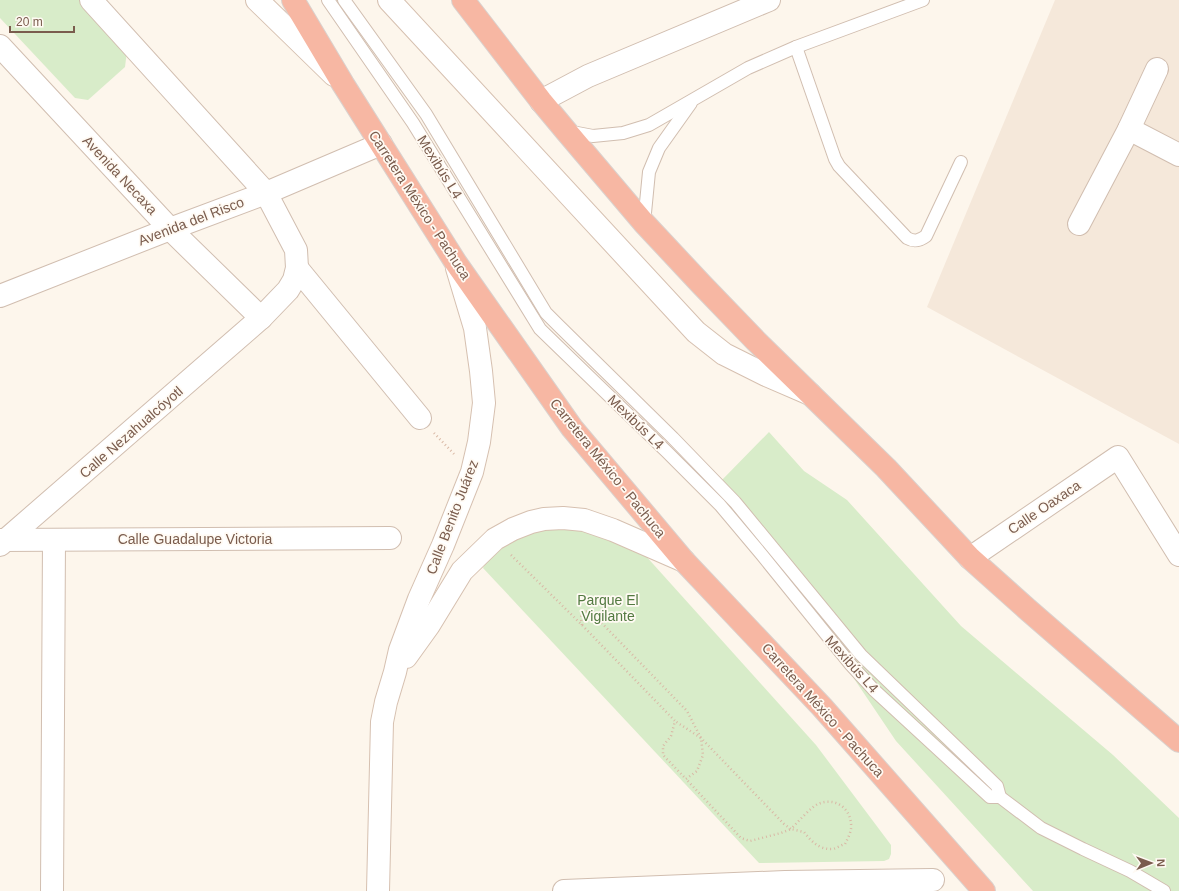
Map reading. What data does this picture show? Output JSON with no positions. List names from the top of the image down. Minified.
{"streets":{"highway":["Carretera México - Pachuca"],"street":["Avenida Necaxa","Avenida del Risco","Calle Nezahualcóyotl","Calle Oaxaca","Calle Benito Juárez","Calle Guadalupe Victoria"],"lane":["Mexibús L4"]},"crossings":[["Avenida Necaxa","Avenida del Risco"],["Avenida Necaxa","Calle Nezahualcóyotl"],["Carretera México - Pachuca","Avenida del Risco"],["Carretera México - Pachuca","Calle Benito Juárez"],["Calle Nezahualcóyotl","Calle Guadalupe Victoria"]],"parks":["Parque El Vigilante"],"scale_bar":"20 m","north":"right"}
